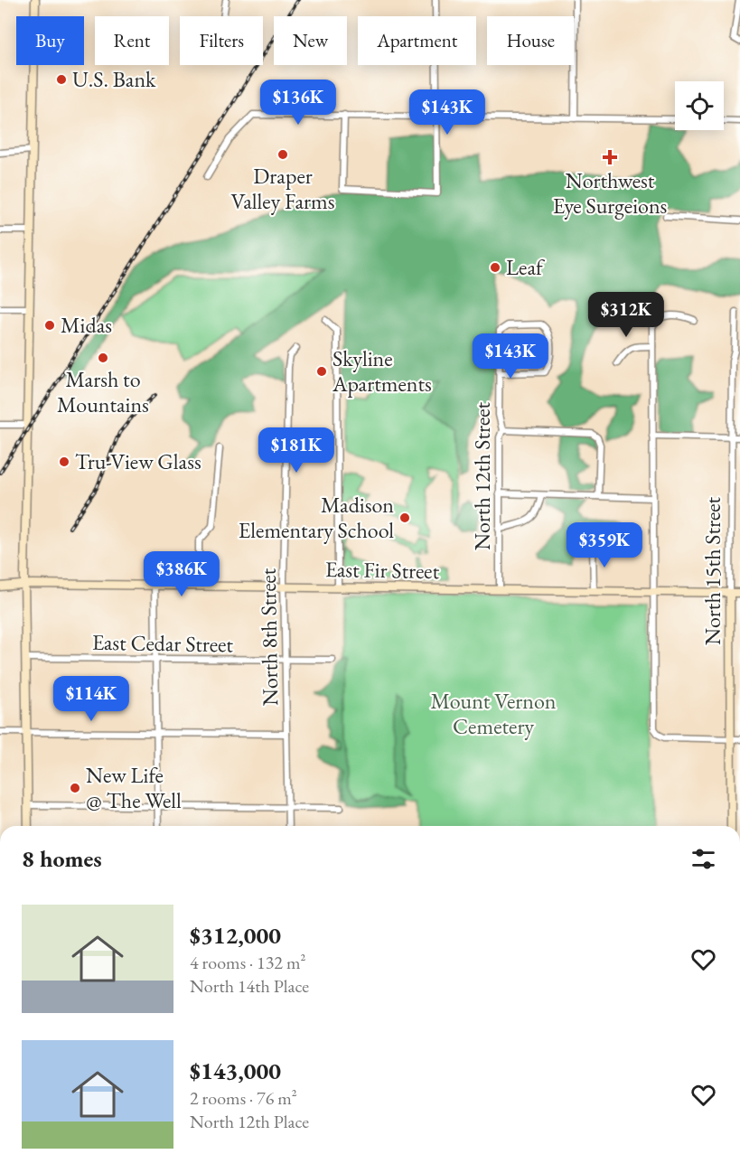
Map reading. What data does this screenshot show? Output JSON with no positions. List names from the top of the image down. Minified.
{"streets":{"street":["North 12th Street","East Fir Street","North 15th Street","North 8th Street","East Cedar Street"]},"crossings":[["North 12th Street","East Fir Street"],["East Fir Street","North 15th Street"],["East Fir Street","North 8th Street"],["North 8th Street","East Cedar Street"]],"parks":["Mount Vernon Cemetery"],"places":{"other":["U.S. Bank","Draper Valley Farms","Leaf","Midas","Marsh to Mountains","Skyline Apartments","Tru-View Glass","Madison Elementary School","New Life @ The Well"],"health":["Northwest Eye Surgeions"]},"page":{"chip":["Buy","Rent","Filters","New","Apartment","House"],"price":["$136K","$143K","$312K","$143K","$181K","$359K","$386K","$114K"],"heading":"8 homes","list":[{"name":"$312,000","note":"4 rooms · 132 m² · North 14th Place"},{"name":"$143,000","note":"2 rooms · 76 m² · North 12th Place"}]}}
